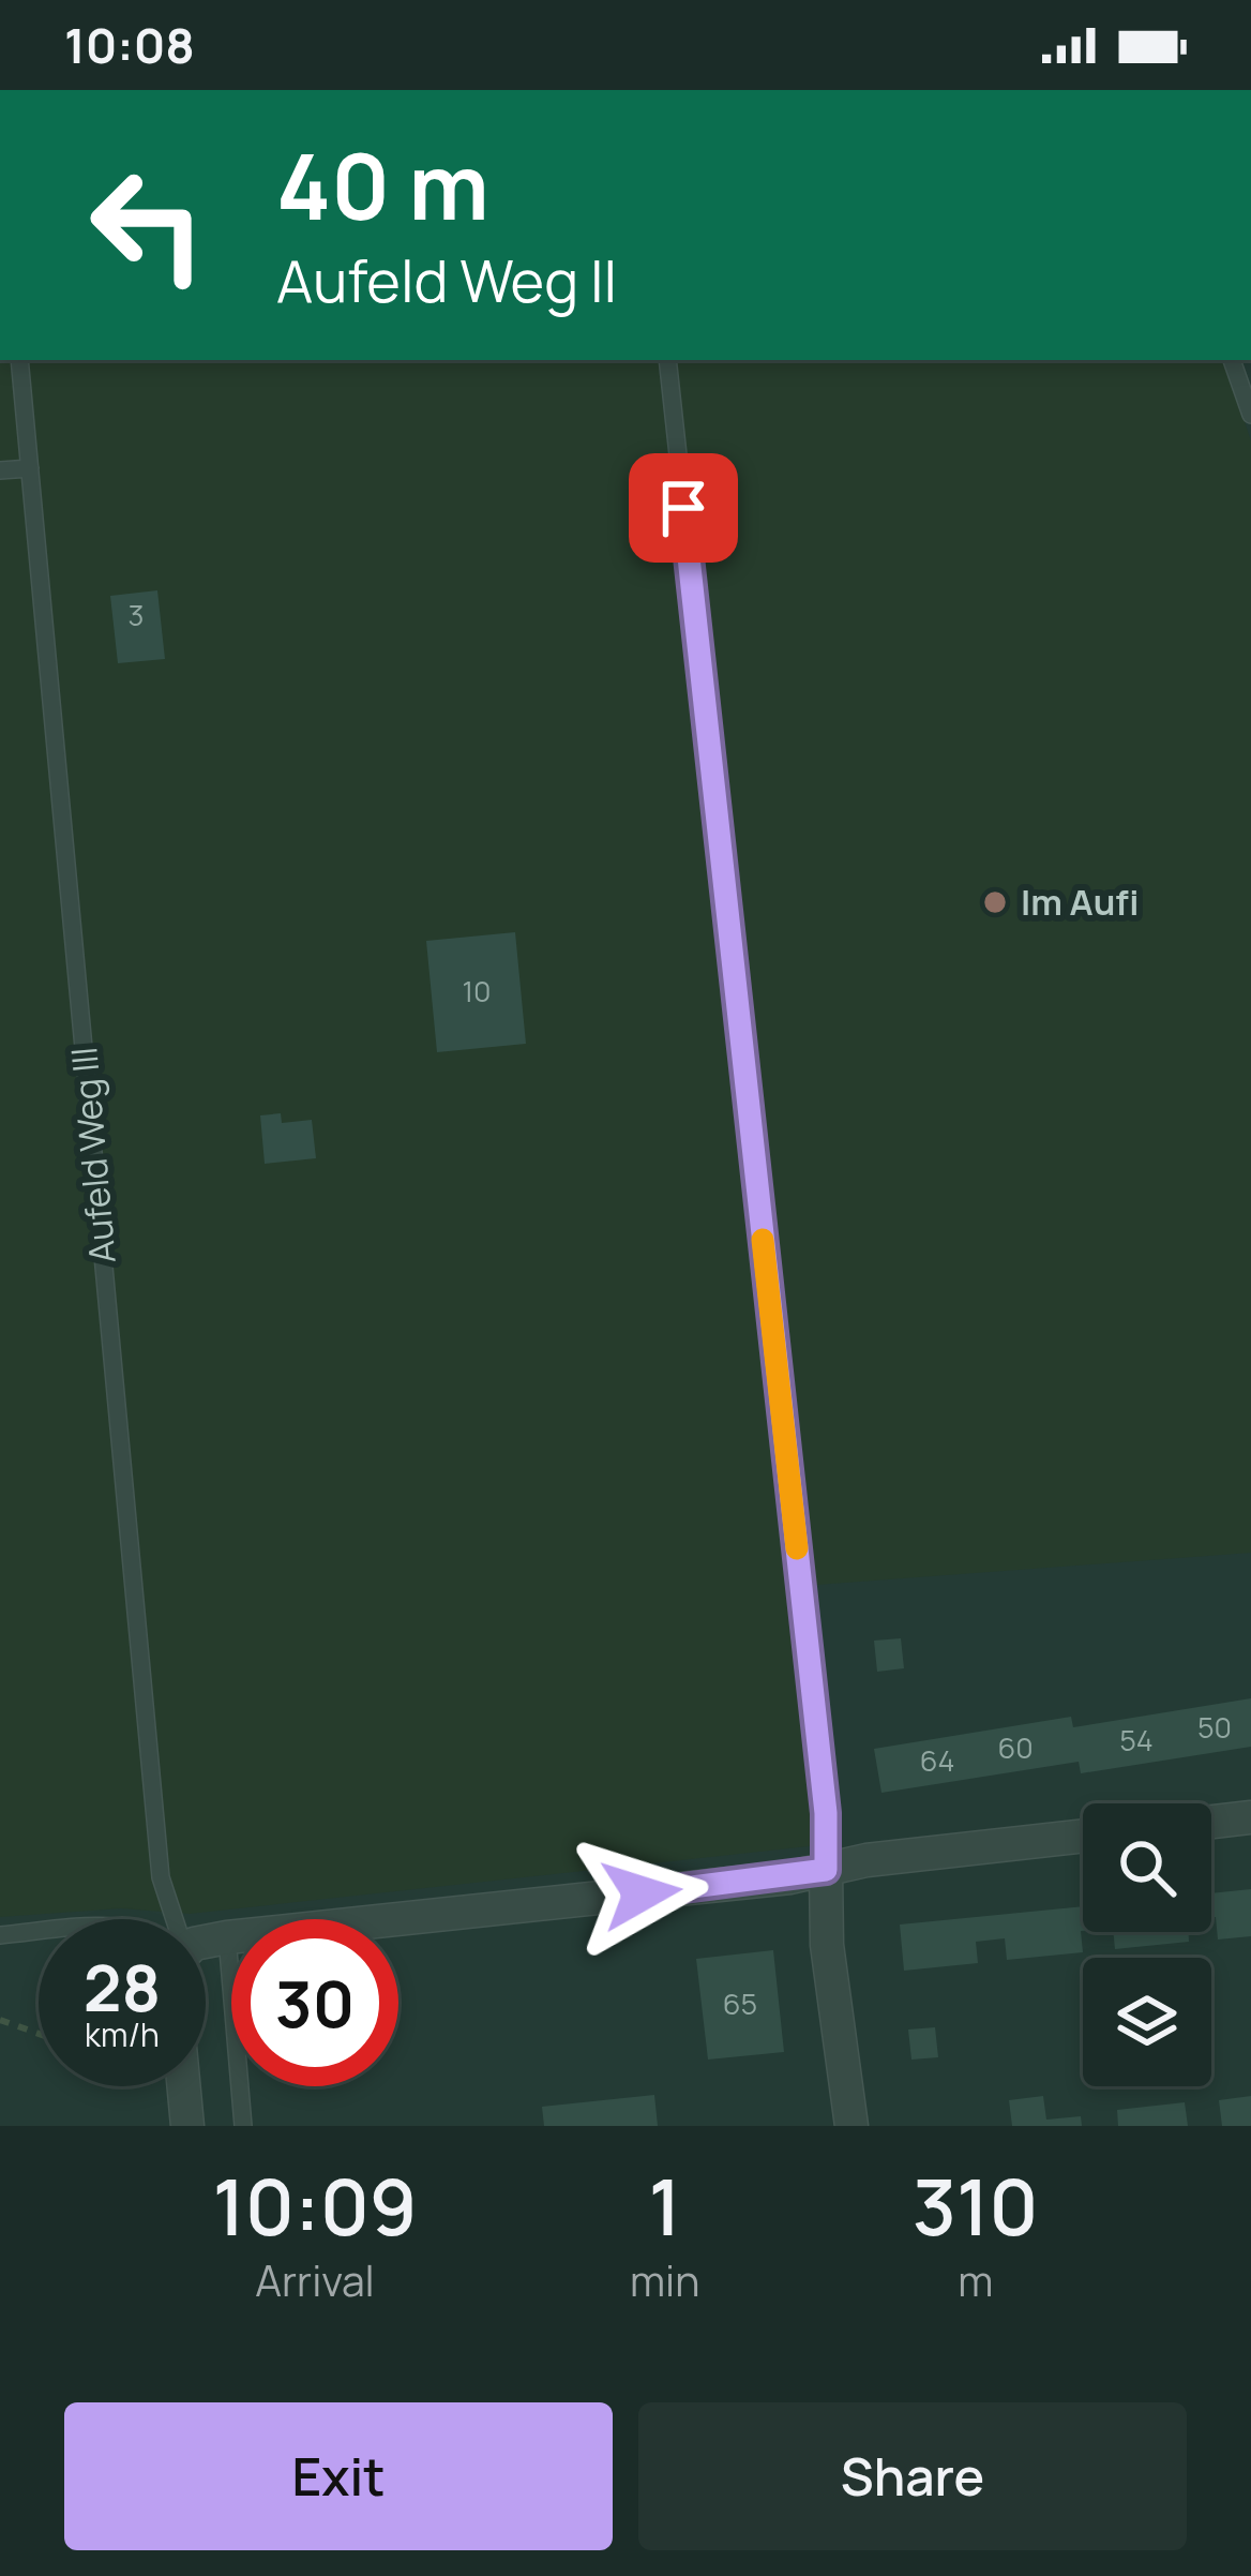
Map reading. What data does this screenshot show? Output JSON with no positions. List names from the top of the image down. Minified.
{"streets":{"lane":["Aufeld Weg III"]},"places":["Im Aufi"],"house_numbers":["3","10","50","54","60","64","65"],"page":{"status":"10:08","turn":["40 m","Aufeld Weg II"],"speed":"28 km/h","limit":"30","eta":["10:09","Arrival","1","min","310","m"],"buttons":["Exit","Share"]}}
